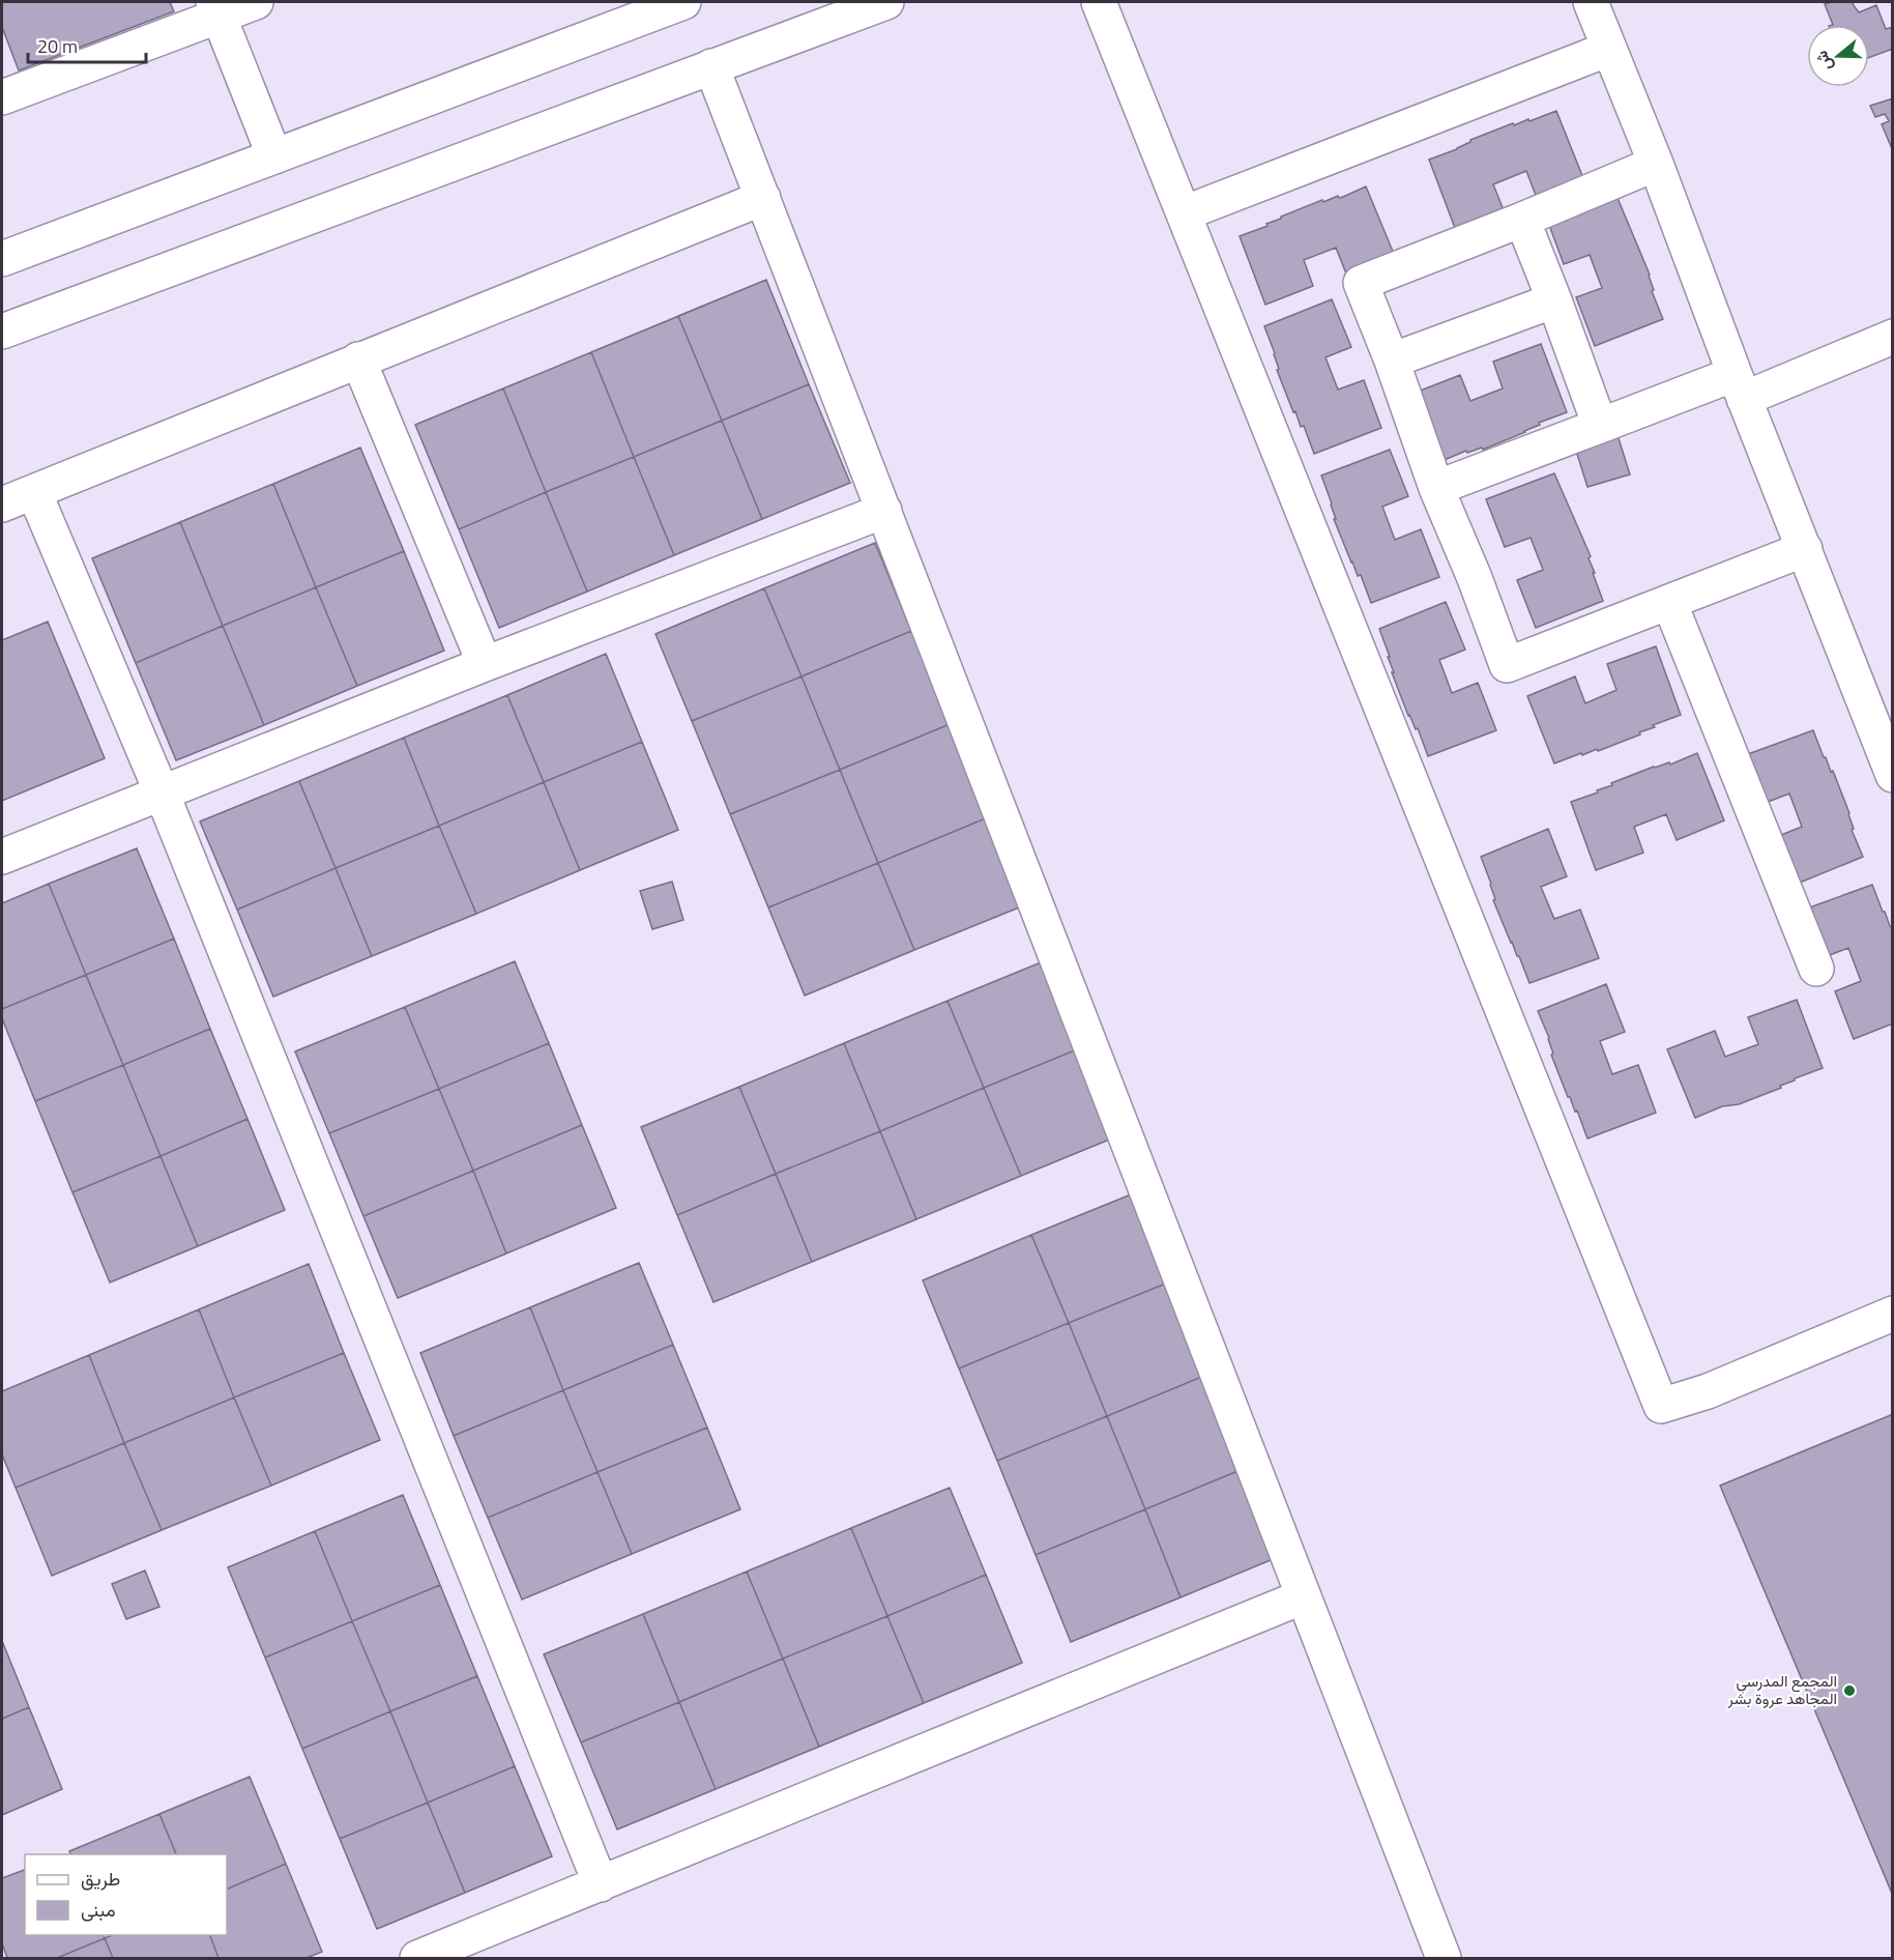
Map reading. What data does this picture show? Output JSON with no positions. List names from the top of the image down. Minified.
{"places":["المجمع المدرسي المجاهد عروة بشر"],"legend":["طريق","مبنى"],"scale_bar":"20 m","north":"left"}
